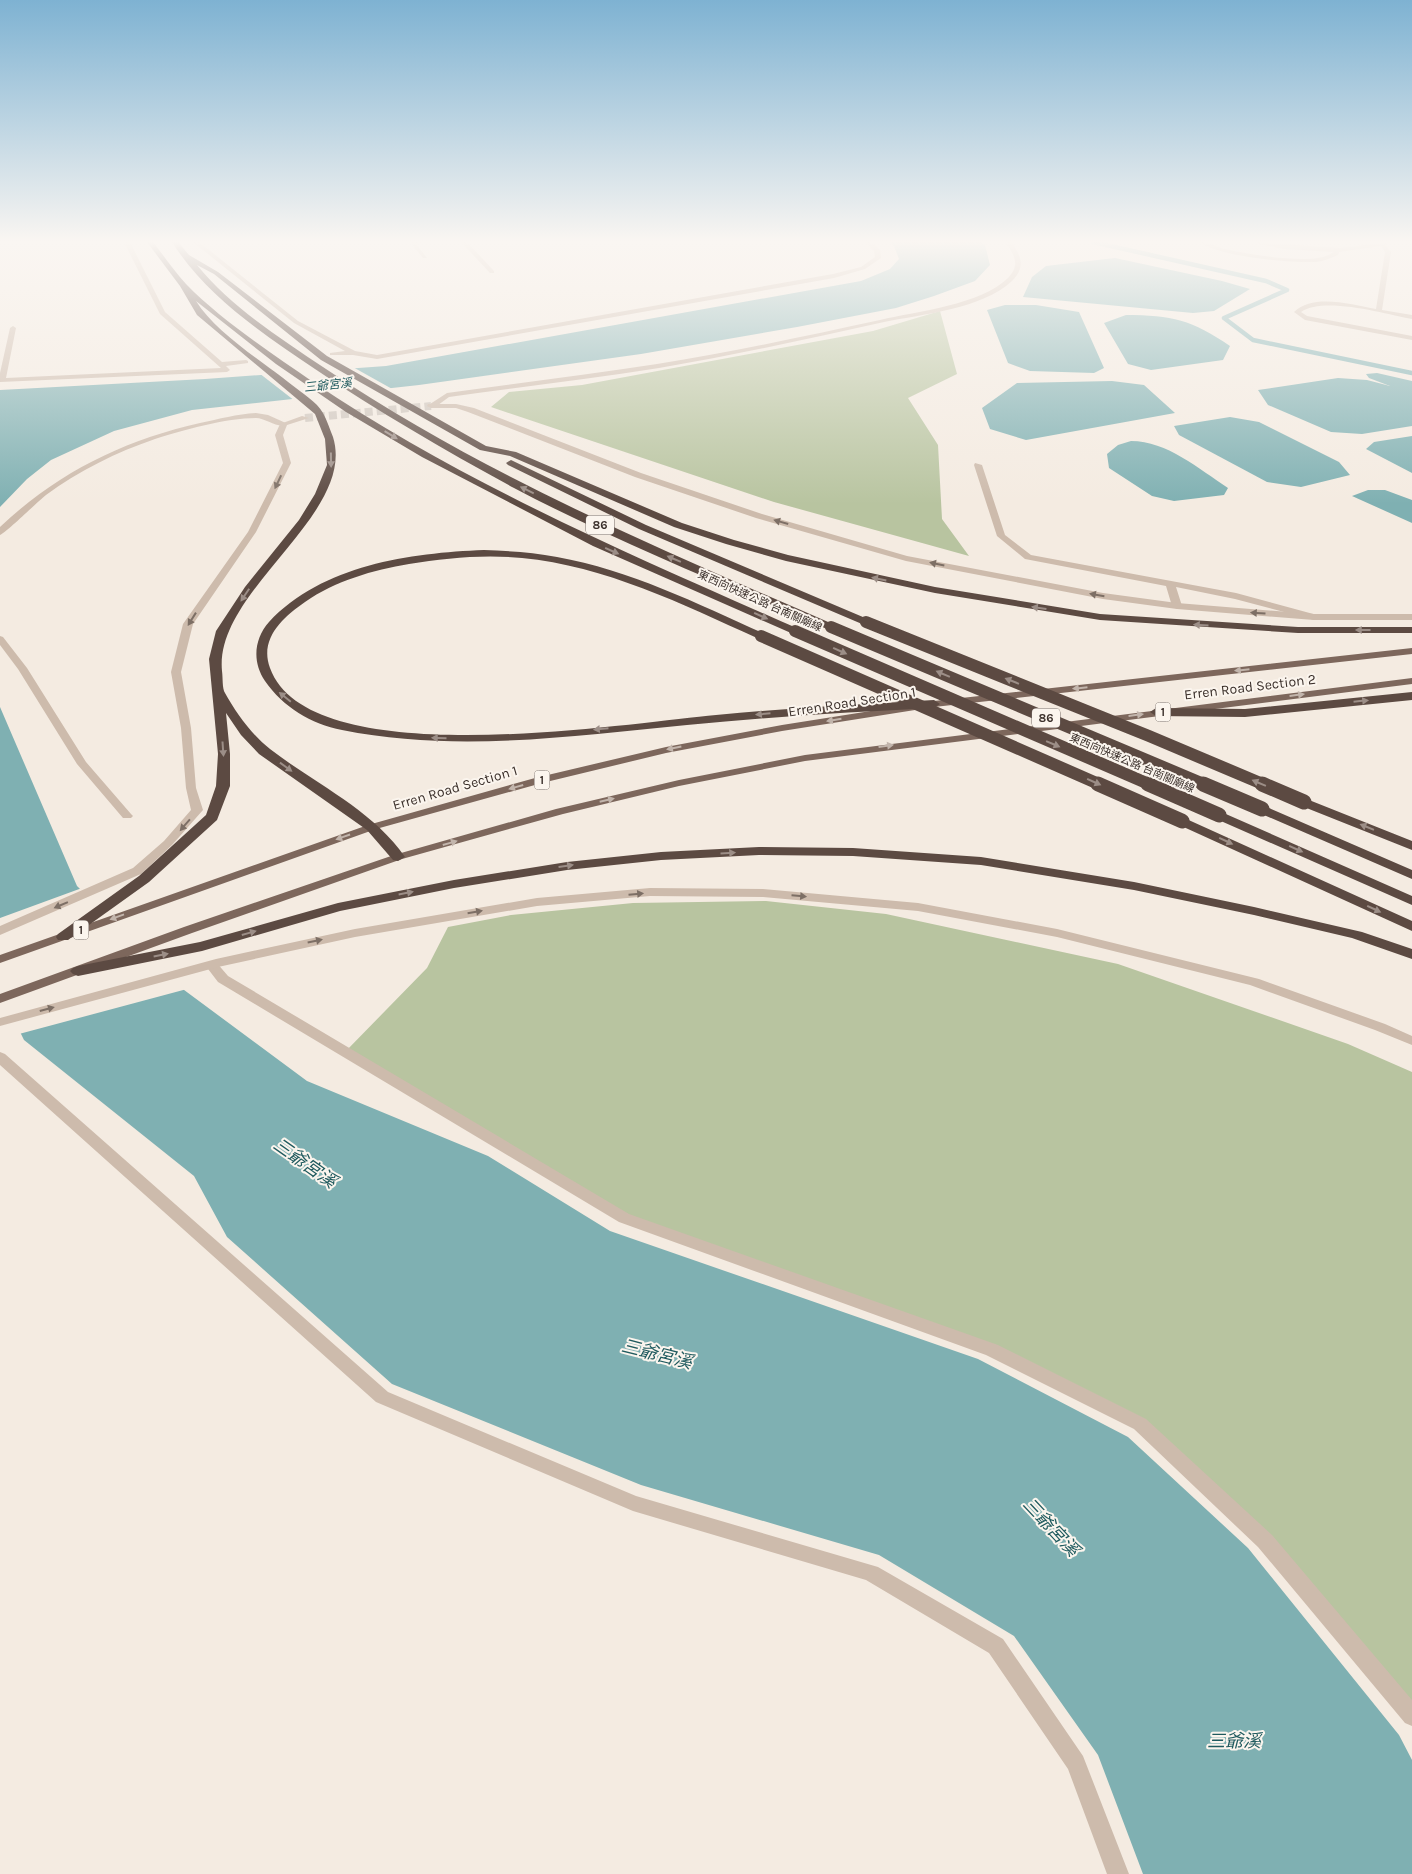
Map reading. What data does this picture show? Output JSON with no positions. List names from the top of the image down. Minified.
{"streets":{"highway":["86","東西向快速公路 台南關廟線"],"main road":["Erren Road Section 2","Erren Road Section 1","1"]},"crossings":[["Erren Road Section 2","Erren Road Section 1"],["Erren Road Section 2","1"]],"water":["三爺宮溪","三爺溪"]}
